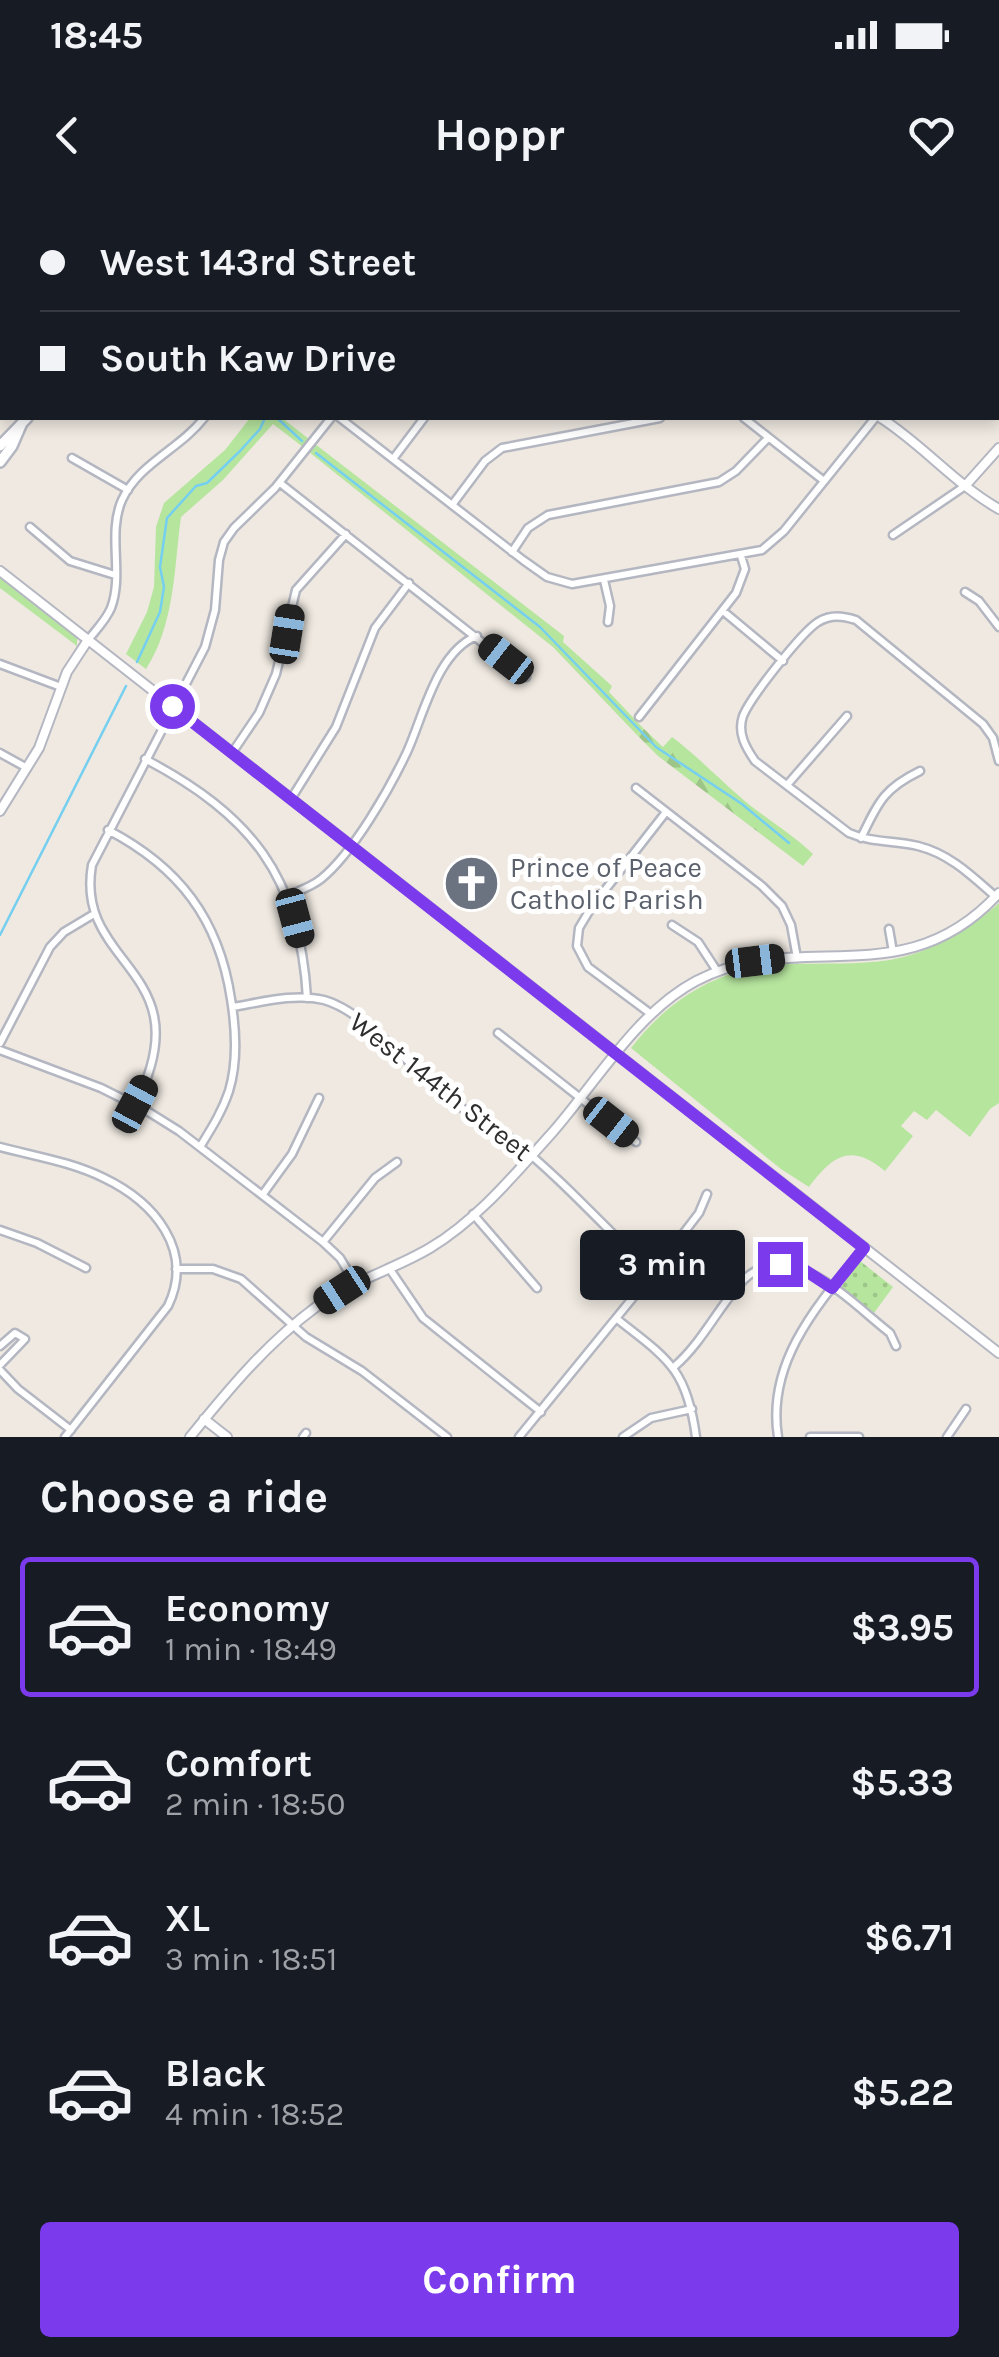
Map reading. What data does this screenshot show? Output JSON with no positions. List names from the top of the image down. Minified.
{"streets":{"street":["West 144th Street"]},"places":{"church":["Prince of Peace Catholic Parish"]},"page":{"status":"18:45","header":"Hoppr","banner":["West 143rd Street","South Kaw Drive"],"bubble":"3 min","heading":"Choose a ride","list":[{"name":"Economy","note":"1 min · 18:49","value":"$3.95"},{"name":"Comfort","note":"2 min · 18:50","value":"$5.33"},{"name":"XL","note":"3 min · 18:51","value":"$6.71"},{"name":"Black","note":"4 min · 18:52","value":"$5.22"}],"buttons":"Confirm"}}
